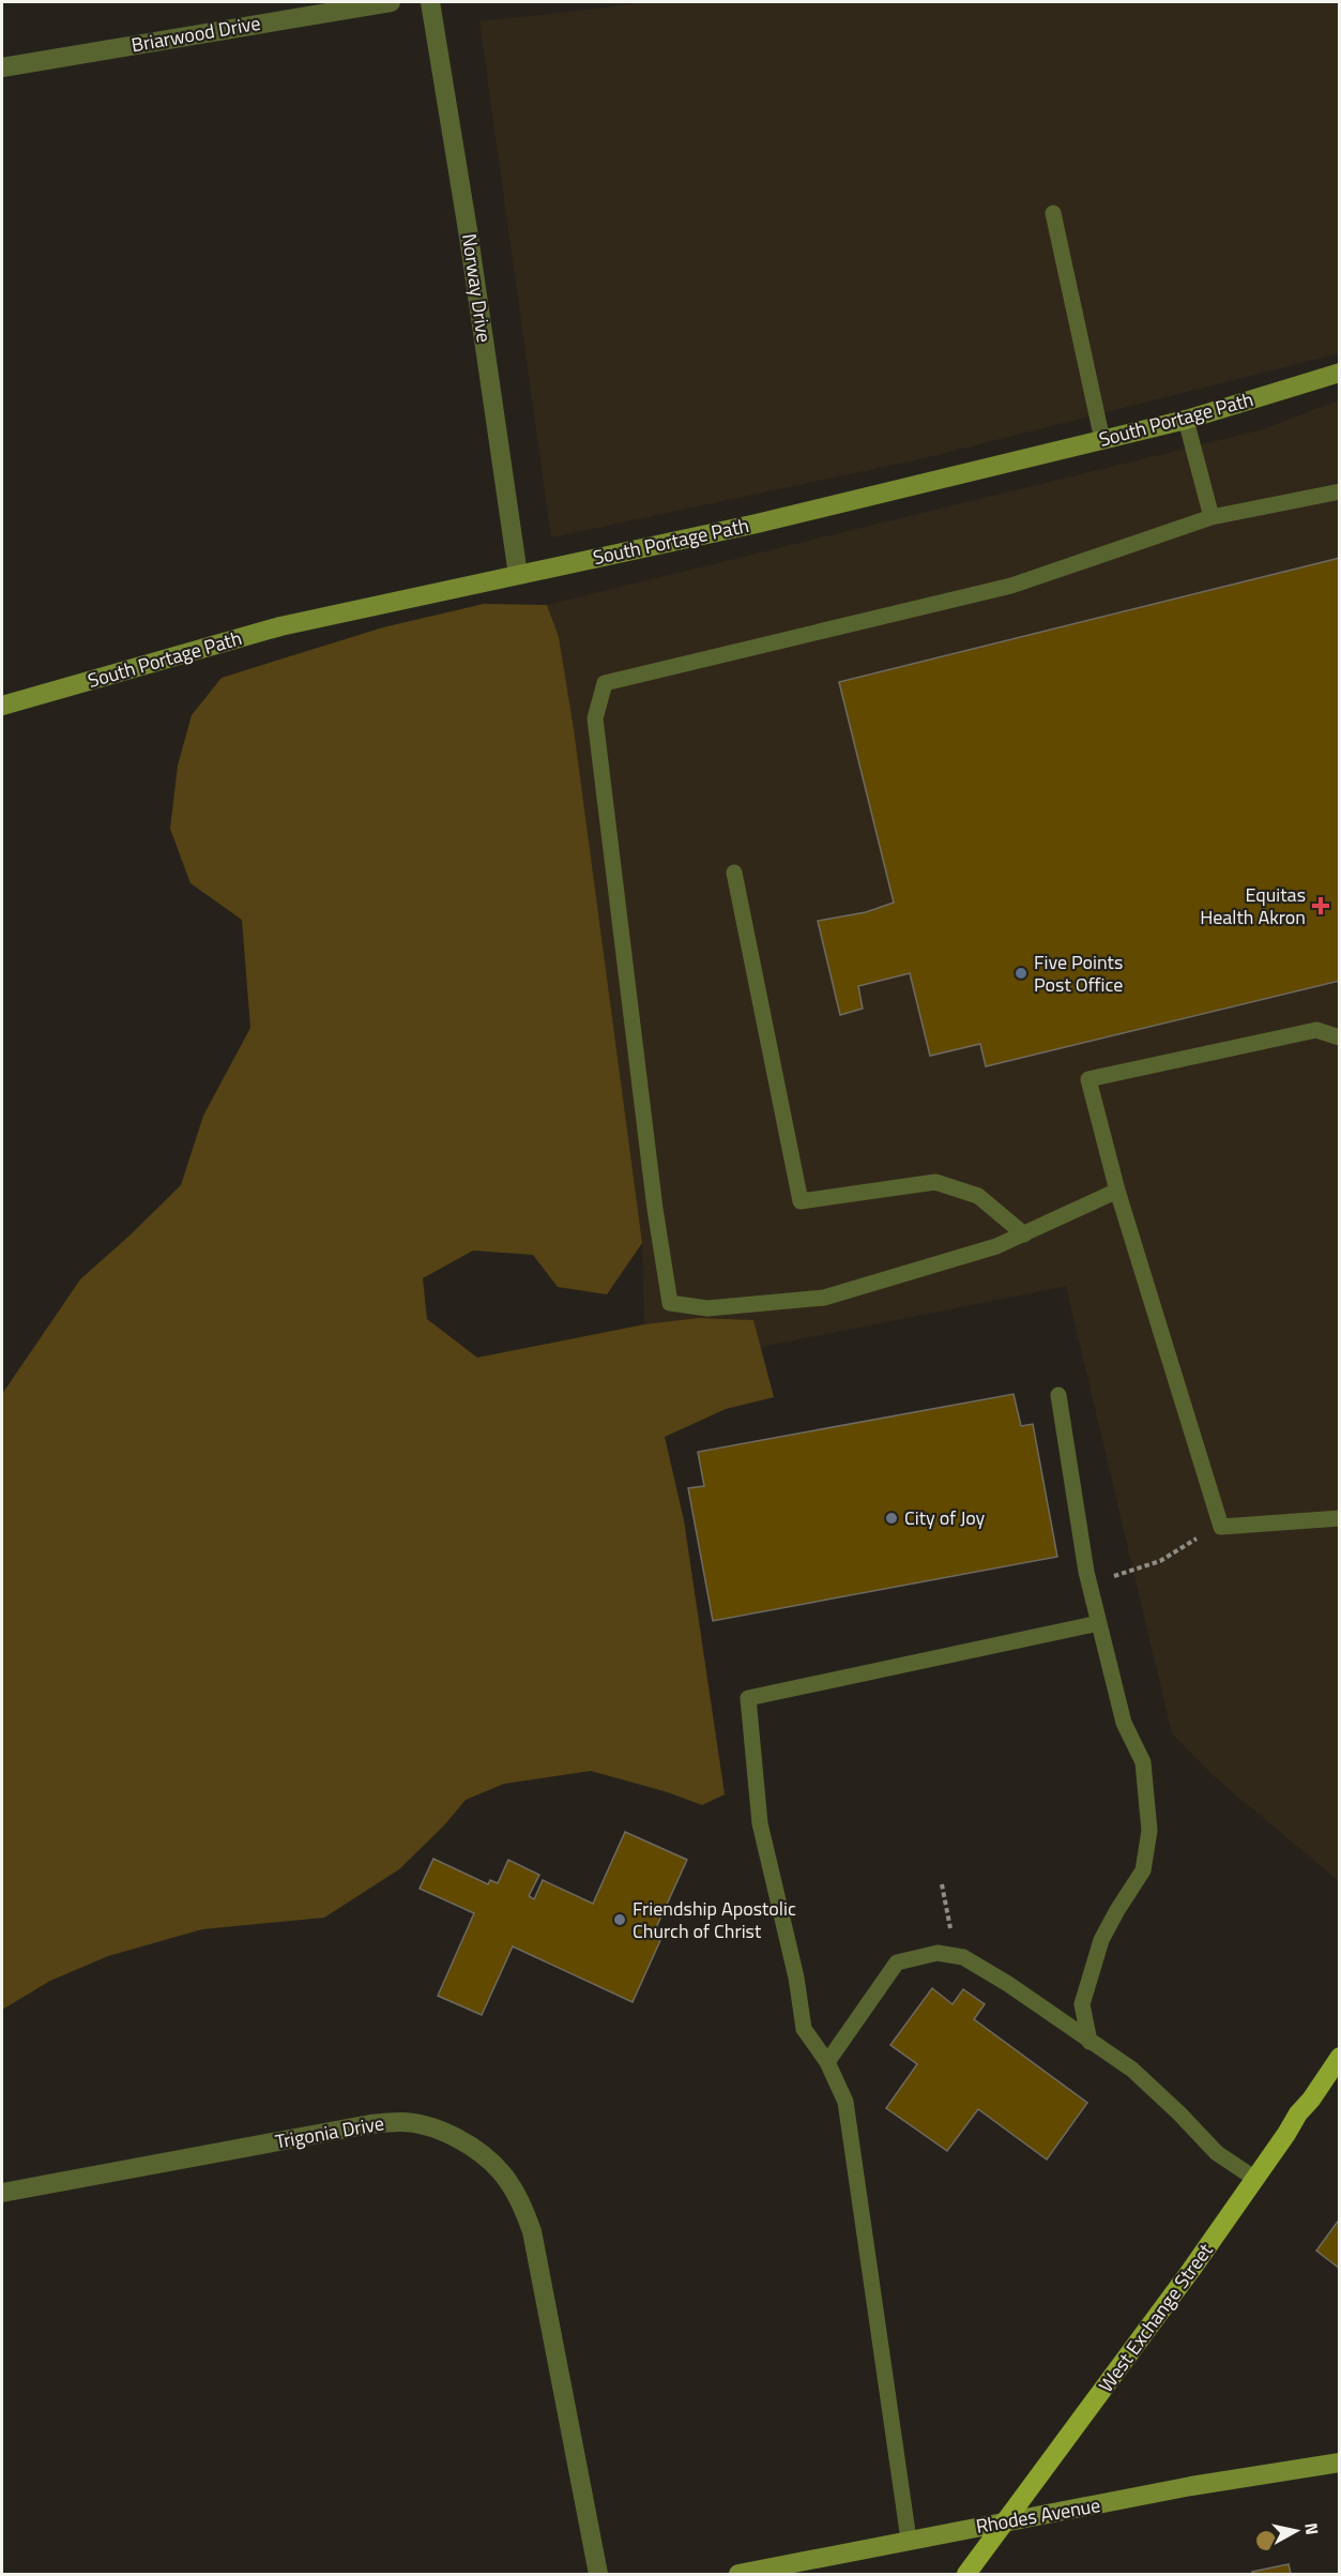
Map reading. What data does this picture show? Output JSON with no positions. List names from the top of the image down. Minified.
{"streets":{"main road":["West Exchange Street"],"street":["Briarwood Drive","Norway Drive","South Portage Path","Trigonia Drive","Rhodes Avenue"]},"crossings":[["Norway Drive","South Portage Path"],["West Exchange Street","Rhodes Avenue"]],"places":{"health":["Equitas Health Akron"],"other":["Five Points Post Office","City of Joy","Friendship Apostolic Church of Christ"]},"north":"right"}
